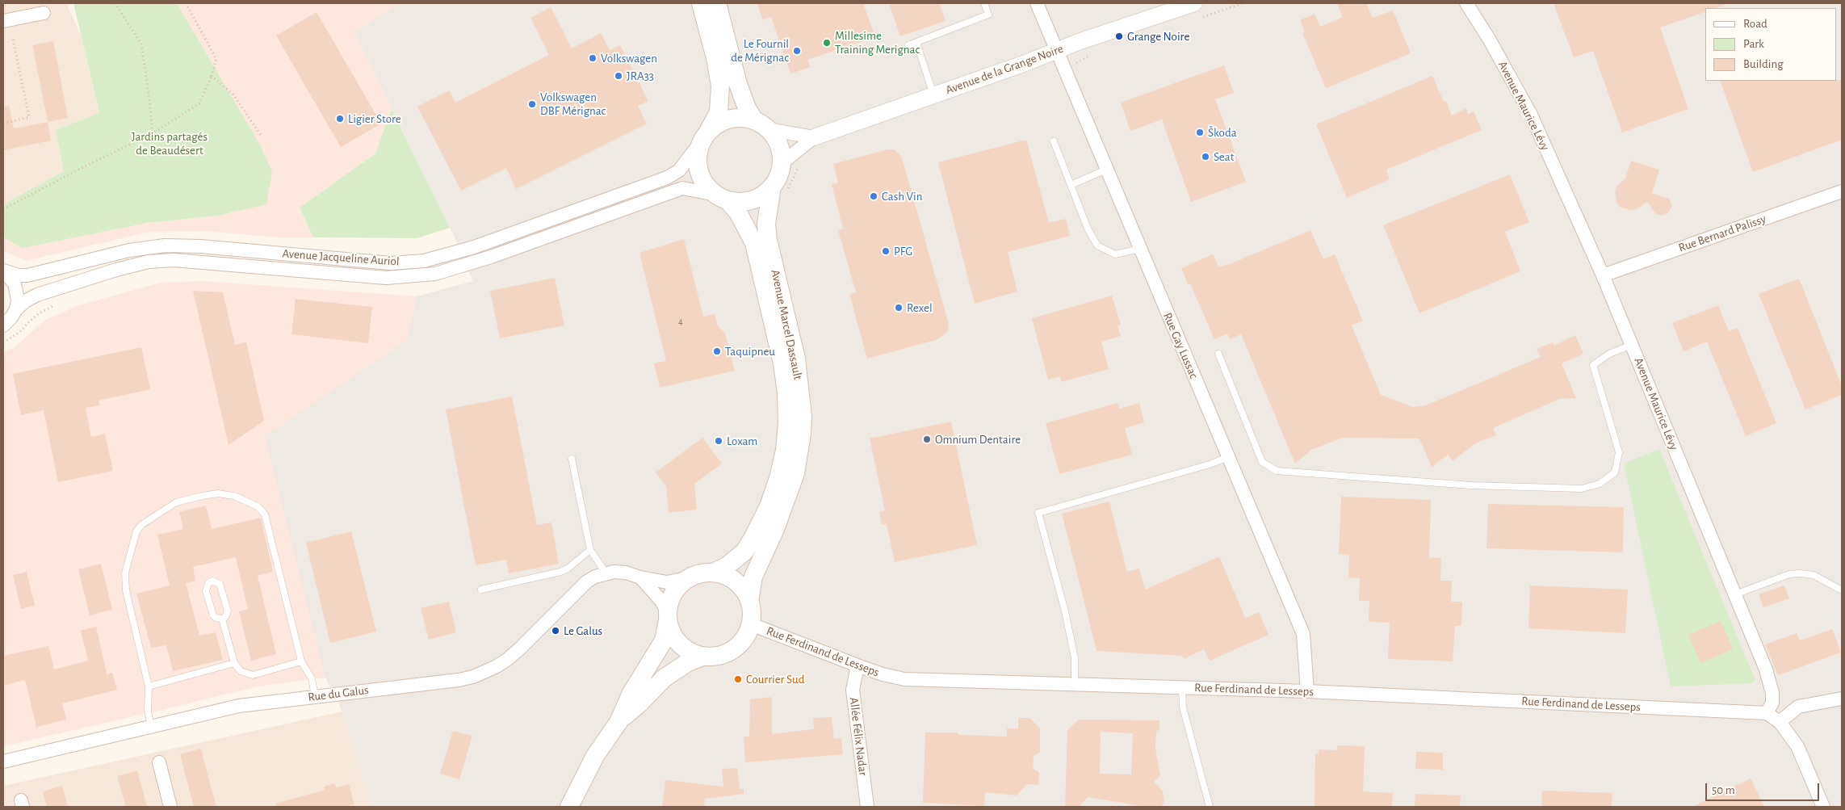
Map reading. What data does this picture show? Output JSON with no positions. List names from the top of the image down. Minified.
{"streets":{"main road":["Avenue Marcel Dassault"],"street":["Avenue de la Grange Noire","Avenue Maurice Lévy","Rue Bernard Palissy","Avenue Jacqueline Auriol","Rue Gay Lussac","Rue Ferdinand de Lesseps","Rue du Galus","Allée Félix Nadar"]},"crossings":[["Avenue de la Grange Noire","Avenue Jacqueline Auriol"],["Avenue de la Grange Noire","Avenue Marcel Dassault"],["Avenue de la Grange Noire","Rue Gay Lussac"],["Avenue Maurice Lévy","Rue Bernard Palissy"],["Avenue Maurice Lévy","Rue Ferdinand de Lesseps"],["Avenue Jacqueline Auriol","Avenue Marcel Dassault"],["Avenue Marcel Dassault","Rue Ferdinand de Lesseps"],["Avenue Marcel Dassault","Rue du Galus"],["Rue Gay Lussac","Rue Ferdinand de Lesseps"],["Rue Ferdinand de Lesseps","Rue du Galus"],["Rue Ferdinand de Lesseps","Allée Félix Nadar"]],"parks":["Jardins partagés de Beaudésert"],"places":["Grange Noire","Millesime Training Merignac","Le Fournil de Mérignac","Volkswagen","JRA33","Volkswagen DBF Mérignac","Ligier Store","Škoda","Seat","Cash Vin","PFG","Rexel","Taquipneu","Omnium Dentaire","Loxam","Le Galus","Courrier Sud"],"house_numbers":["4"],"legend":["Road","Park","Building"],"scale_bar":"50 m"}
